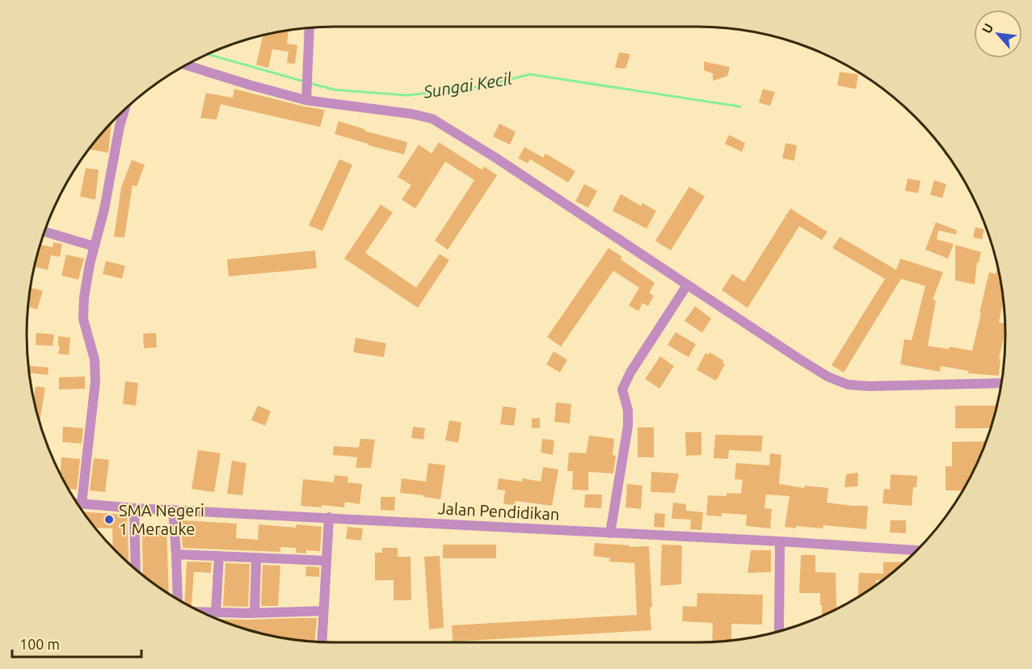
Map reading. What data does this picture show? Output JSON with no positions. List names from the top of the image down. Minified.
{"streets":{"street":["Jalan Pendidikan"]},"water":["Sungai Kecil"],"places":["SMA Negeri 1 Merauke"],"scale_bar":"100 m","north":"top left"}
